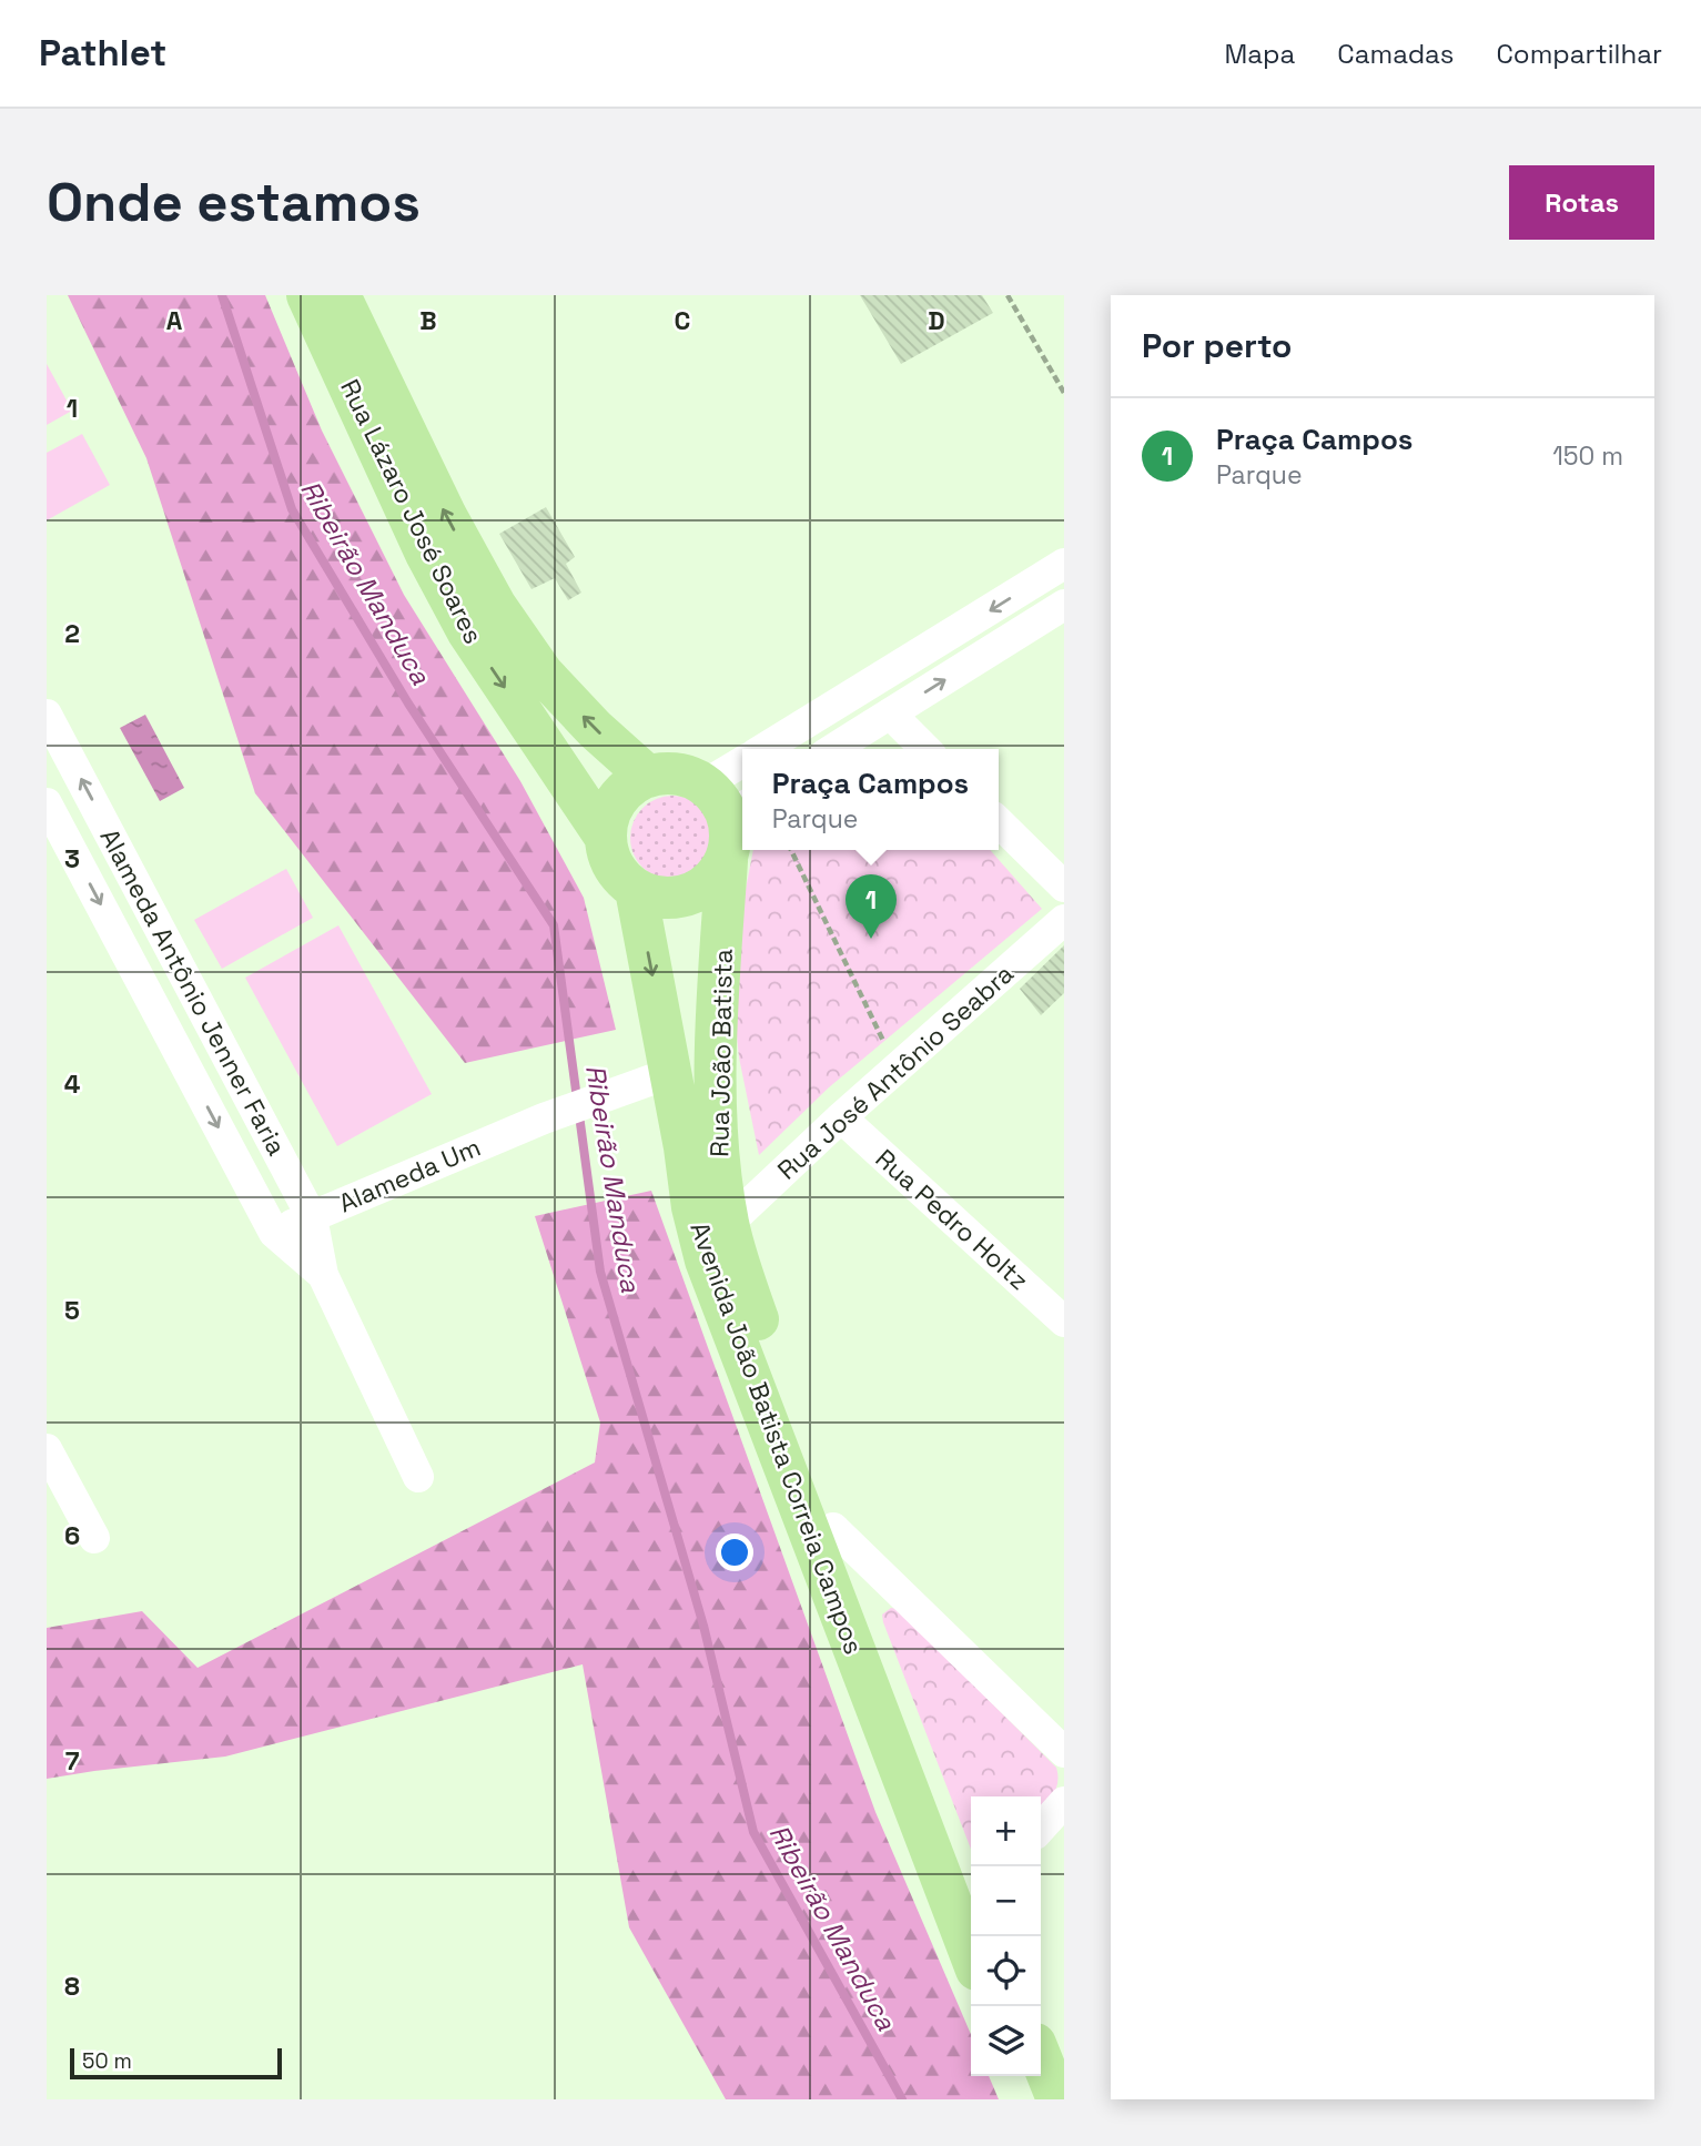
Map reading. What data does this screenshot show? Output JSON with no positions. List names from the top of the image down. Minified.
{"streets":{"main road":["Rua Lázaro José Soares","Rua João Batista","Avenida João Batista Correia Campos"],"street":["Alameda Antônio Jenner Faria","Rua José Antônio Seabra","Alameda Um","Rua Pedro Holtz"]},"crossings":[["Rua Lázaro José Soares","Rua João Batista"],["Rua Lázaro José Soares","Avenida João Batista Correia Campos"],["Alameda Antônio Jenner Faria","Alameda Um"],["Rua João Batista","Rua José Antônio Seabra"],["Rua João Batista","Avenida João Batista Correia Campos"],["Rua José Antônio Seabra","Rua Pedro Holtz"],["Alameda Um","Avenida João Batista Correia Campos"]],"water":["Ribeirão Manduca"],"scale_bar":"50 m","page":{"header":"Pathlet","nav":["Mapa","Camadas","Compartilhar"],"buttons":"Rotas","title":"Onde estamos","heading":"Por perto","list":[{"mark":"1","name":"Praça Campos","note":"Parque","value":"150 m"}],"popup":["Praça Campos","Parque"],"pins":"1","map_buttons":["+","−"],"scale":"50 m"},"grid":{"columns":["A","B","C","D"],"rows":["1","2","3","4","5","6","7","8"]}}
